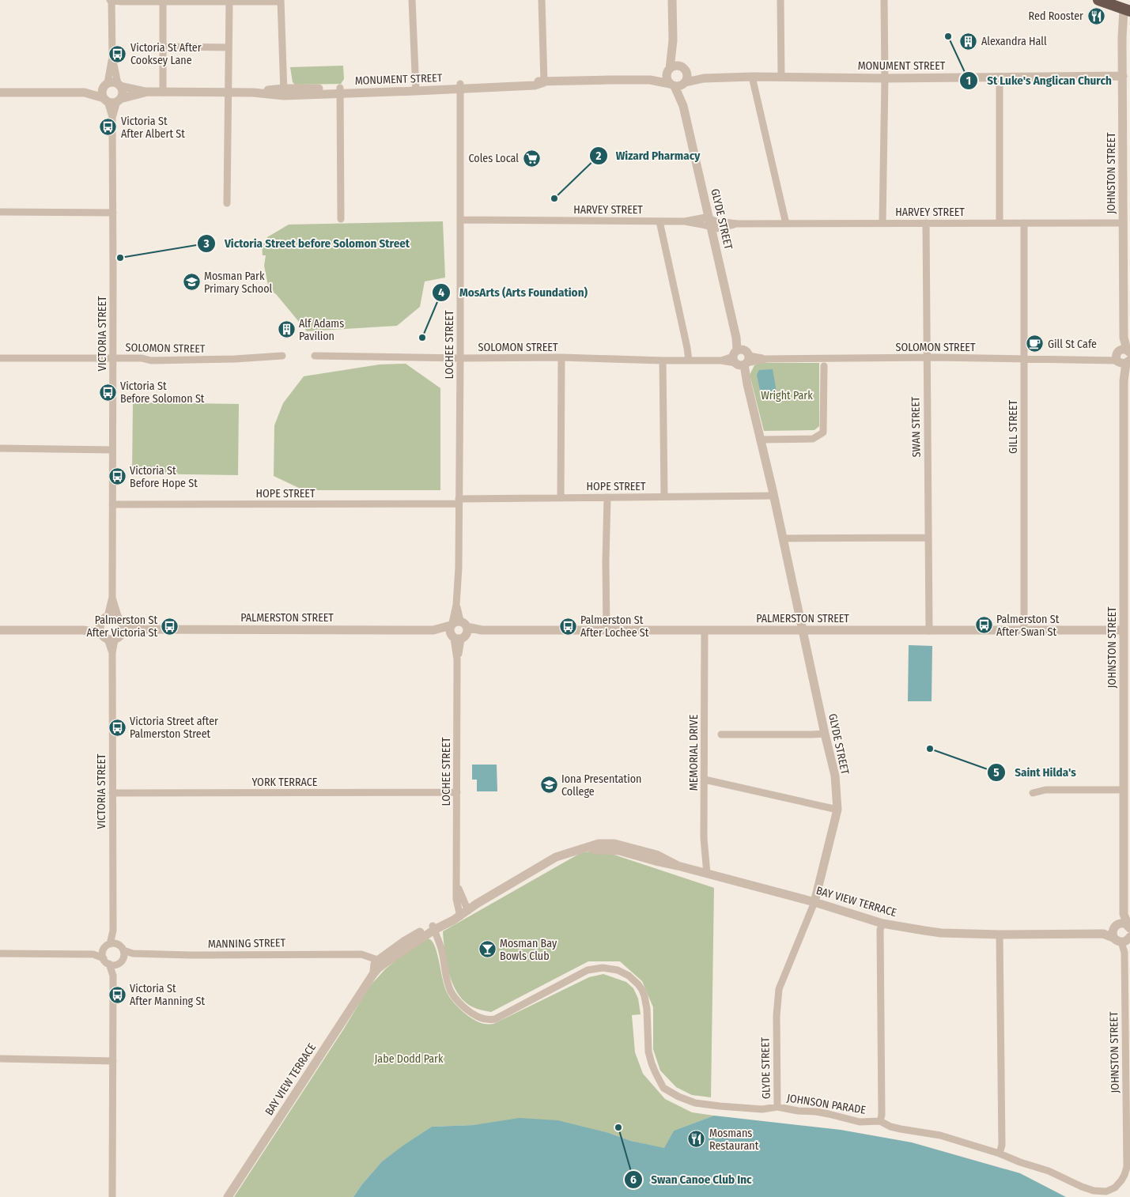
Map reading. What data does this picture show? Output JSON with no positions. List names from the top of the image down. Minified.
{"streets":{"street":["MONUMENT STREET","JOHNSTON STREET","HARVEY STREET","GLYDE STREET","VICTORIA STREET","LOCHEE STREET","SOLOMON STREET","SWAN STREET","GILL STREET","HOPE STREET","PALMERSTON STREET","MEMORIAL DRIVE","YORK TERRACE","BAY VIEW TERRACE","MANNING STREET","JOHNSON PARADE"]},"crossings":[["MONUMENT STREET","JOHNSTON STREET"],["MONUMENT STREET","GLYDE STREET"],["MONUMENT STREET","VICTORIA STREET"],["MONUMENT STREET","LOCHEE STREET"],["JOHNSTON STREET","HARVEY STREET"],["JOHNSTON STREET","SOLOMON STREET"],["JOHNSTON STREET","PALMERSTON STREET"],["JOHNSTON STREET","BAY VIEW TERRACE"],["JOHNSTON STREET","JOHNSON PARADE"],["HARVEY STREET","GLYDE STREET"],["HARVEY STREET","LOCHEE STREET"],["HARVEY STREET","SWAN STREET"],["HARVEY STREET","GILL STREET"],["GLYDE STREET","SOLOMON STREET"],["GLYDE STREET","HOPE STREET"],["GLYDE STREET","PALMERSTON STREET"],["GLYDE STREET","BAY VIEW TERRACE"],["GLYDE STREET","JOHNSON PARADE"],["VICTORIA STREET","SOLOMON STREET"],["VICTORIA STREET","HOPE STREET"],["VICTORIA STREET","PALMERSTON STREET"],["VICTORIA STREET","YORK TERRACE"],["VICTORIA STREET","MANNING STREET"],["LOCHEE STREET","SOLOMON STREET"],["LOCHEE STREET","HOPE STREET"],["LOCHEE STREET","PALMERSTON STREET"],["LOCHEE STREET","YORK TERRACE"],["LOCHEE STREET","BAY VIEW TERRACE"],["SOLOMON STREET","SWAN STREET"],["SOLOMON STREET","GILL STREET"],["SWAN STREET","PALMERSTON STREET"],["GILL STREET","PALMERSTON STREET"],["PALMERSTON STREET","MEMORIAL DRIVE"],["MEMORIAL DRIVE","BAY VIEW TERRACE"],["BAY VIEW TERRACE","MANNING STREET"],["BAY VIEW TERRACE","JOHNSON PARADE"]],"parks":["Wright Park","Jabe Dodd Park"],"places":{"restaurant":["Red Rooster","Mosmans Restaurant"],"other":["St Luke's Anglican Church","Wizard Pharmacy","Victoria Street before Solomon Street","MosArts (Arts Foundation)","Saint Hilda's","Swan Canoe Club Inc"],"building":["Alexandra Hall","Alf Adams Pavilion"],"bus stop":["Victoria St After Cooksey Lane","Victoria St After Albert St","Victoria St Before Solomon St","Victoria St Before Hope St","Palmerston St After Swan St","Palmerston St After Victoria St","Palmerston St After Lochee St","Victoria Street after Palmerston Street","Victoria St After Manning St"],"supermarket":["Coles Local"],"school or university":["Mosman Park Primary School","Iona Presentation College"],"cafe":["Gill St Cafe"],"bar":["Mosman Bay Bowls Club"]}}
